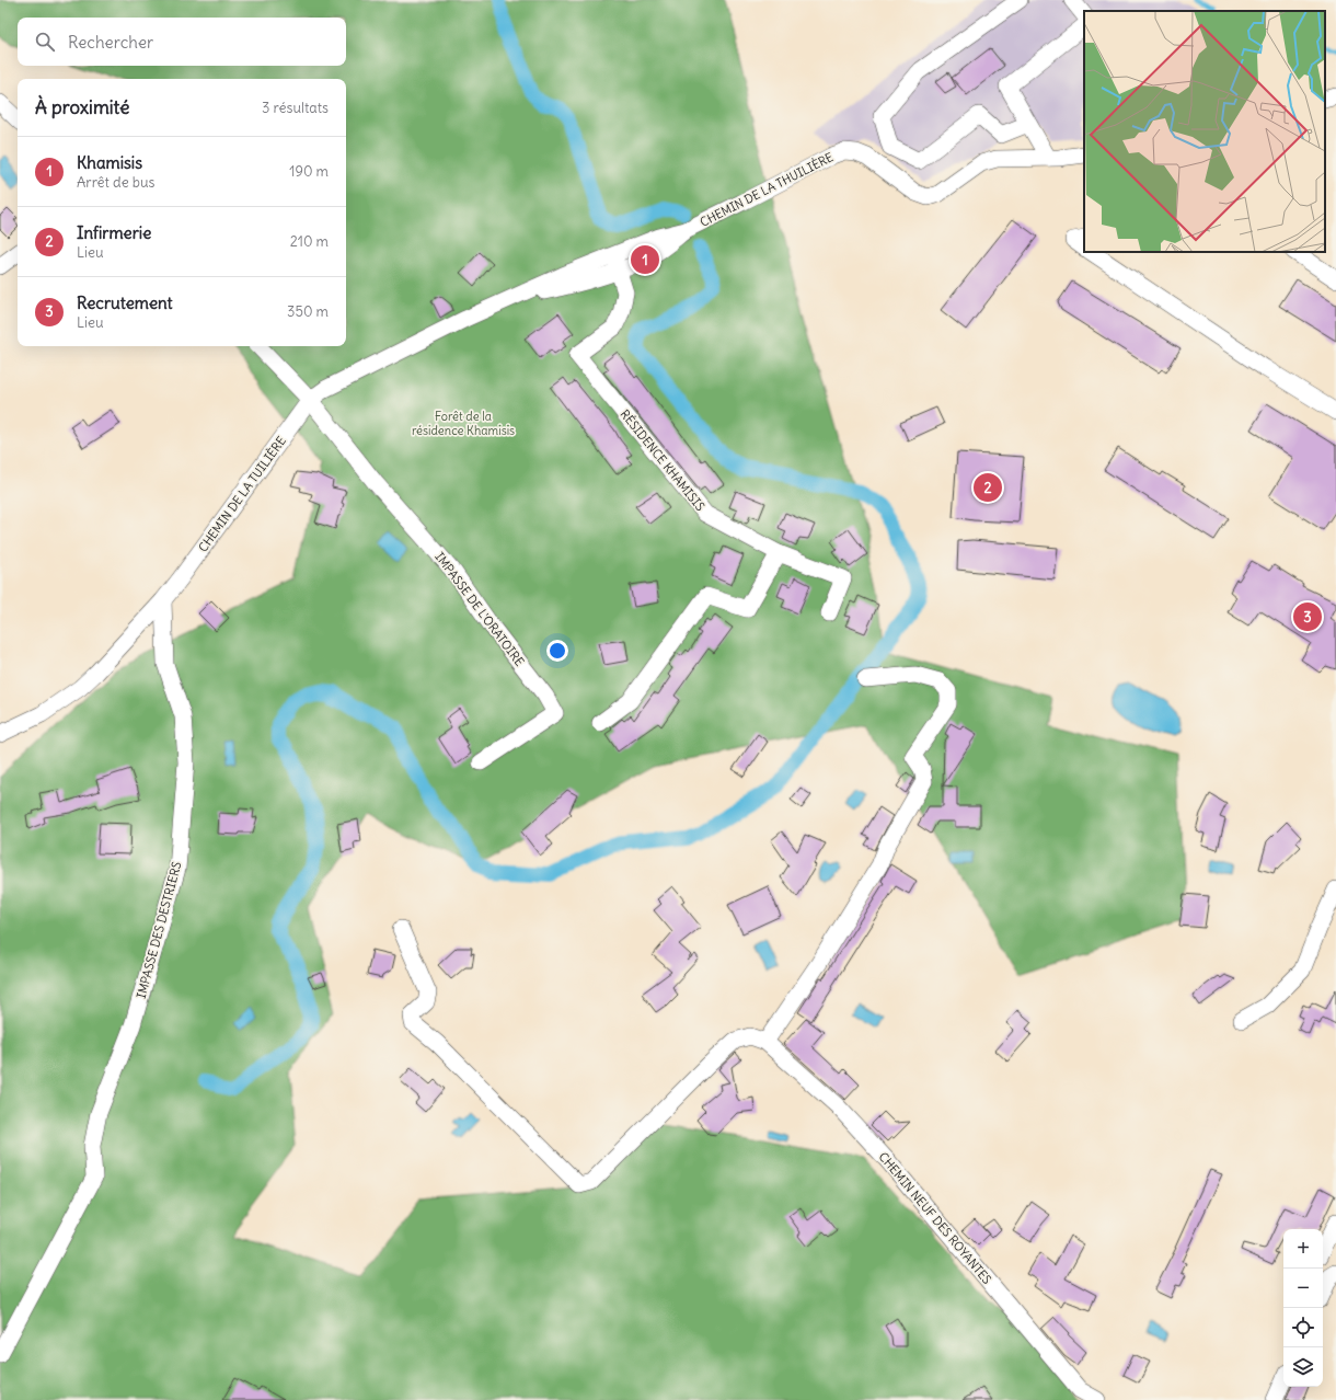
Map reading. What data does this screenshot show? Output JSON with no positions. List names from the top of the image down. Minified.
{"streets":{"street":["CHEMIN DE LA THUILIÈRE","RÉSIDENCE KHAMISIS","CHEMIN DE LA TUILIÈRE","IMPASSE DE L'ORATOIRE","IMPASSE DES DESTRIERS","CHEMIN NEUF DES ROYANTES"]},"crossings":[["CHEMIN DE LA THUILIÈRE","RÉSIDENCE KHAMISIS"],["CHEMIN DE LA THUILIÈRE","CHEMIN DE LA TUILIÈRE"],["CHEMIN DE LA TUILIÈRE","IMPASSE DE L'ORATOIRE"],["CHEMIN DE LA TUILIÈRE","IMPASSE DES DESTRIERS"]],"parks":["Forêt de la résidence Khamisis"],"page":{"search":"Rechercher","heading":["À proximité","3 résultats"],"list":[{"mark":"1","name":"Khamisis","note":"Arrêt de bus","value":"190 m"},{"mark":"2","name":"Infirmerie","note":"Lieu","value":"210 m"},{"mark":"3","name":"Recrutement","note":"Lieu","value":"350 m"}],"pins":["1","2","3"],"map_buttons":["+","−"]}}
